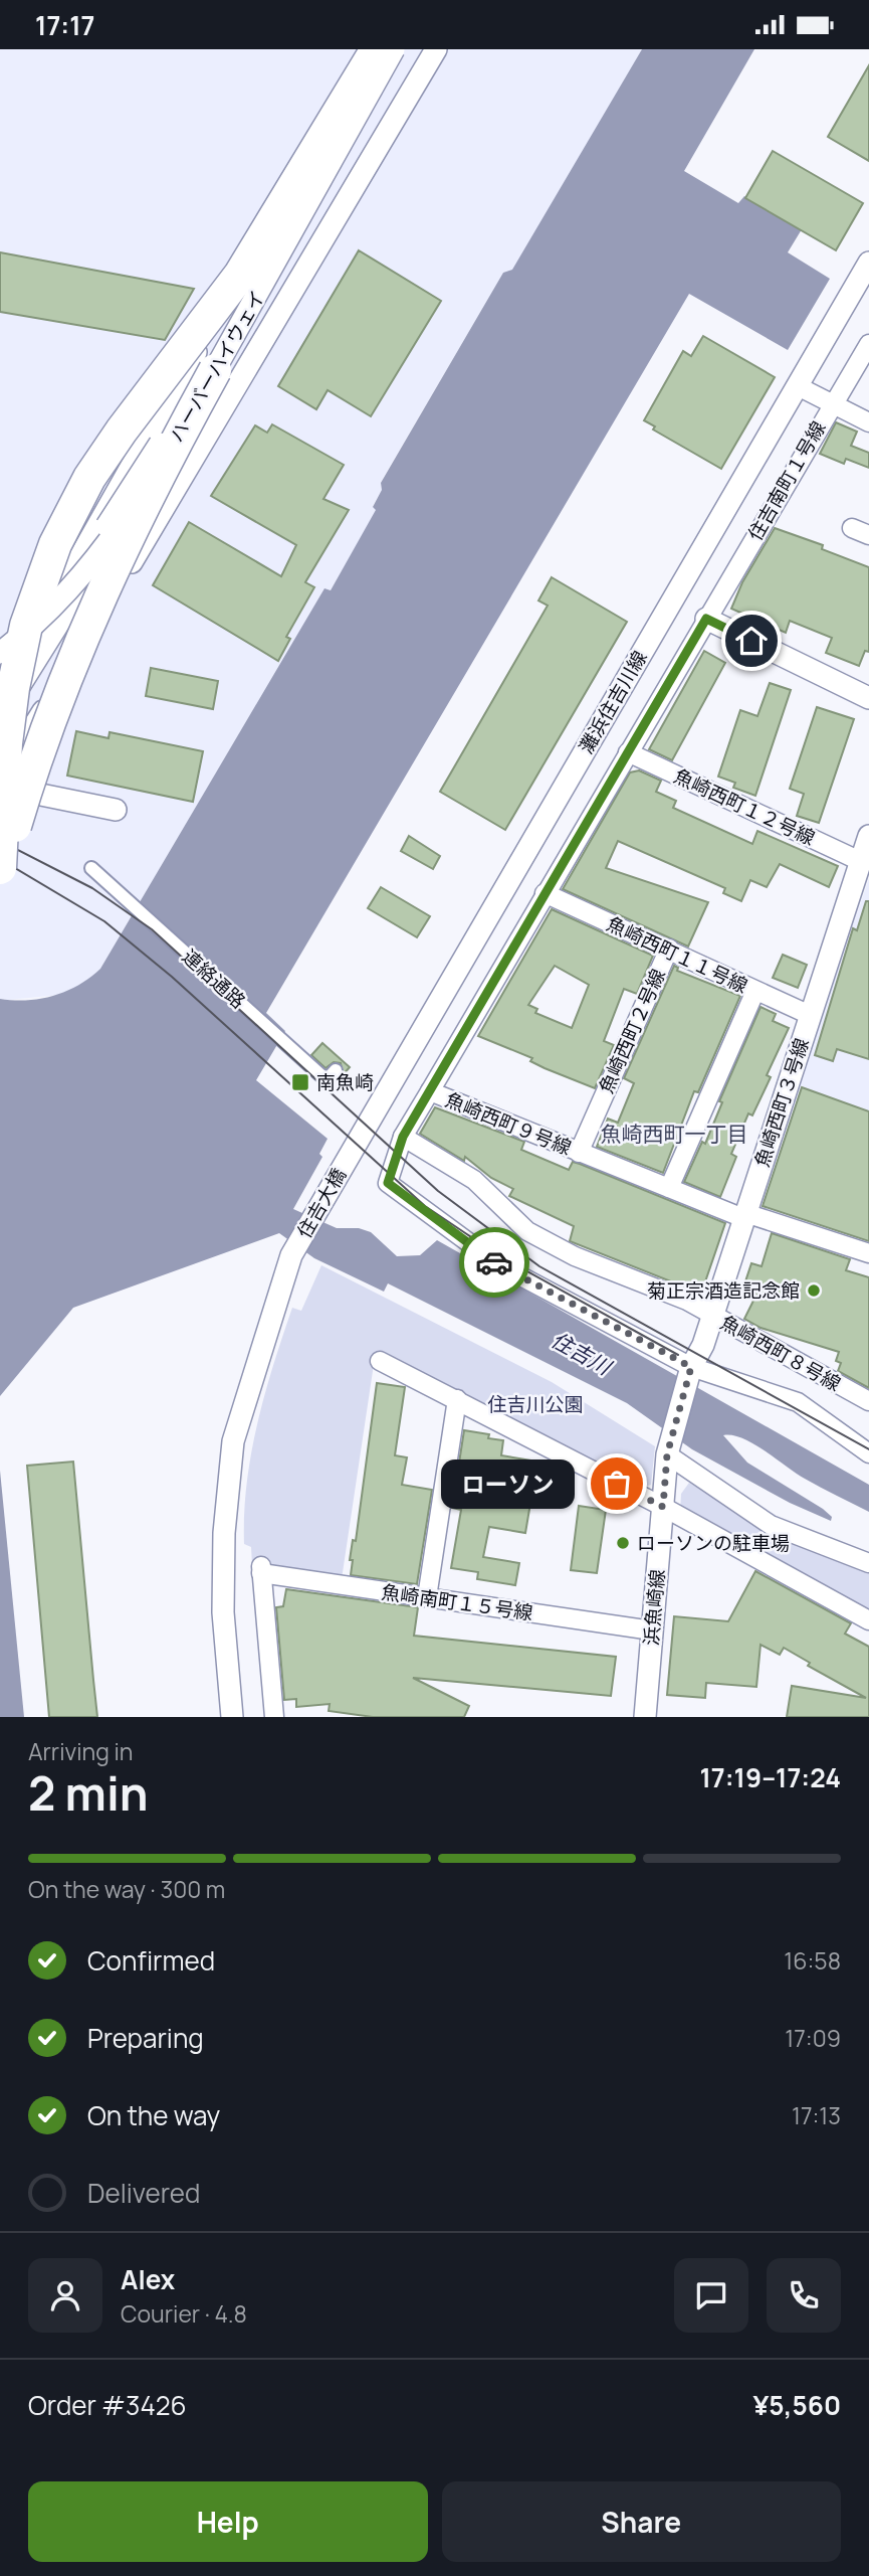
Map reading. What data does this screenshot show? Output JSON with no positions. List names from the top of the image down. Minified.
{"streets":{"street":["ハーバーハイウェイ","住吉南町１号線","灘浜住吉川線","魚崎西町１２号線","魚崎西町１１号線","連絡通路","魚崎西町２号線","魚崎西町３号線","魚崎西町９号線","住𠮷大橋","魚崎西町８号線","魚崎南町１５号線","浜魚崎線"]},"crossings":[["住吉南町１号線","魚崎西町１２号線"],["住吉南町１号線","魚崎西町１１号線"],["住吉南町１号線","魚崎西町３号線"],["住吉南町１号線","魚崎西町９号線"],["住吉南町１号線","魚崎西町８号線"],["灘浜住吉川線","住𠮷大橋"],["魚崎西町１２号線","魚崎西町３号線"],["魚崎西町１１号線","魚崎西町２号線"],["魚崎西町１１号線","魚崎西町３号線"],["魚崎西町２号線","魚崎西町９号線"],["魚崎西町３号線","魚崎西町９号線"],["魚崎西町３号線","魚崎西町８号線"],["魚崎西町３号線","浜魚崎線"],["魚崎南町１５号線","浜魚崎線"]],"districts":["魚崎西町一丁目"],"water":["住吉川"],"parks":["住吉川公園"],"places":{"transit":["南魚崎"],"other":["菊正宗酒造記念館","ローソン","ローソンの駐車場"]},"page":{"status":"17:17","bubble":"ローソン","heading":["2 min","Arriving in","17:19–17:24"],"panel":["Alex","Courier · 4.8","Order #3426","¥5,560"],"bar":"On the way · 300 m","list":[["Confirmed","16:58"],["Preparing","17:09"],["On the way","17:13"],"Delivered"],"buttons":["Help","Share"]}}
